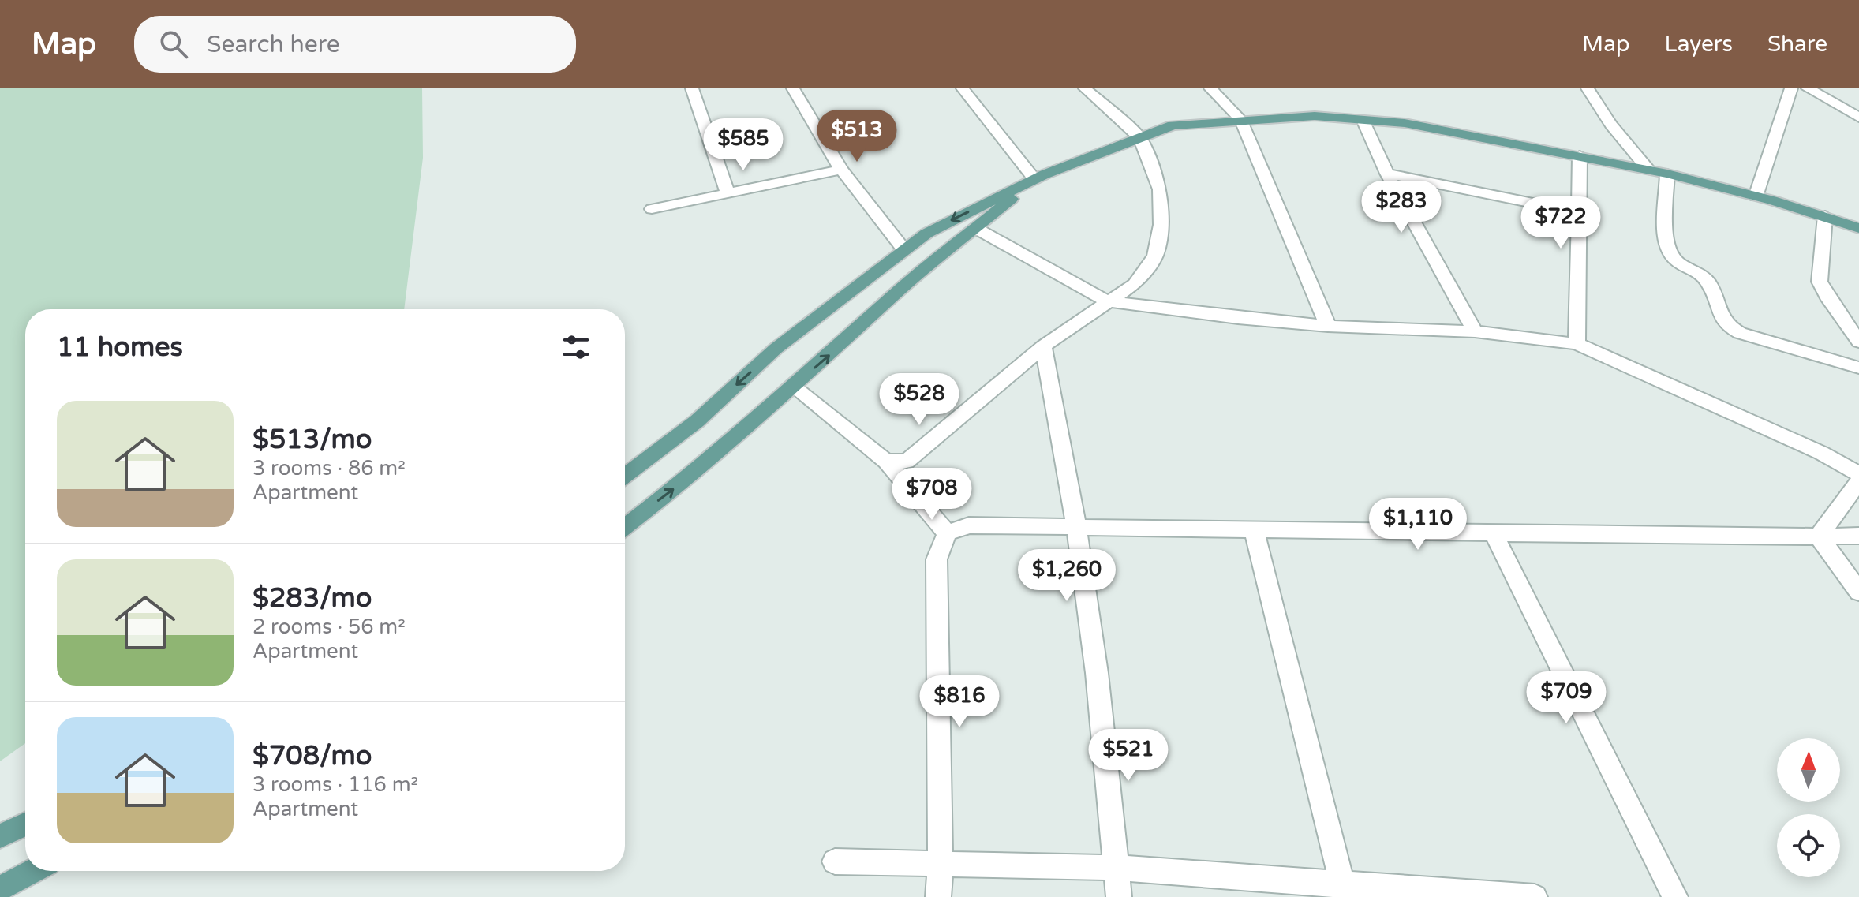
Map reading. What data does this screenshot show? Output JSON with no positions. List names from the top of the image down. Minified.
{"north":"top","page":{"header":"Map","search":"Search here","nav":["Map","Layers","Share"],"price":["$513","$585","$283","$722","$528","$708","$1,110","$1,260","$709","$816","$521"],"heading":"11 homes","list":[{"name":"$513/mo","note":"3 rooms · 86 m² · Apartment"},{"name":"$283/mo","note":"2 rooms · 56 m² · Apartment"},{"name":"$708/mo","note":"3 rooms · 116 m² · Apartment"}]}}
